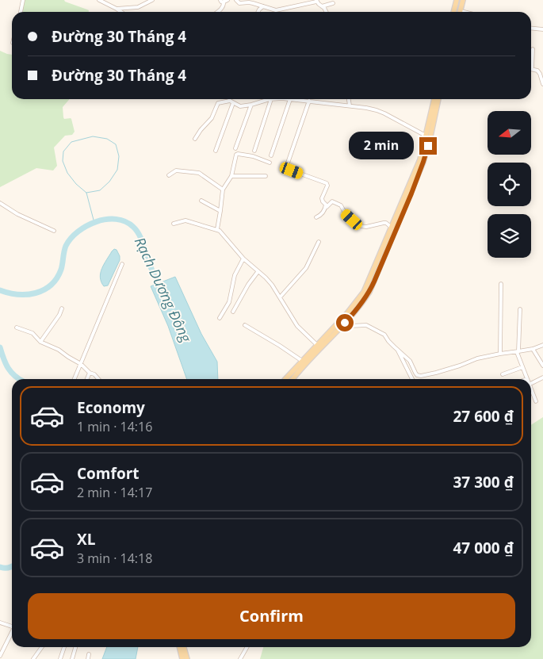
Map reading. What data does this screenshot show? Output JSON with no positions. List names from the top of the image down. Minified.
{"water":["Rạch Dương Đông"],"north":"left","page":{"banner":["Đường 30 Tháng 4","Đường 30 Tháng 4"],"bubble":"2 min","list":[{"name":"Economy","note":"1 min · 14:16","value":"27 600 ₫"},{"name":"Comfort","note":"2 min · 14:17","value":"37 300 ₫"},{"name":"XL","note":"3 min · 14:18","value":"47 000 ₫"}],"buttons":"Confirm"}}
